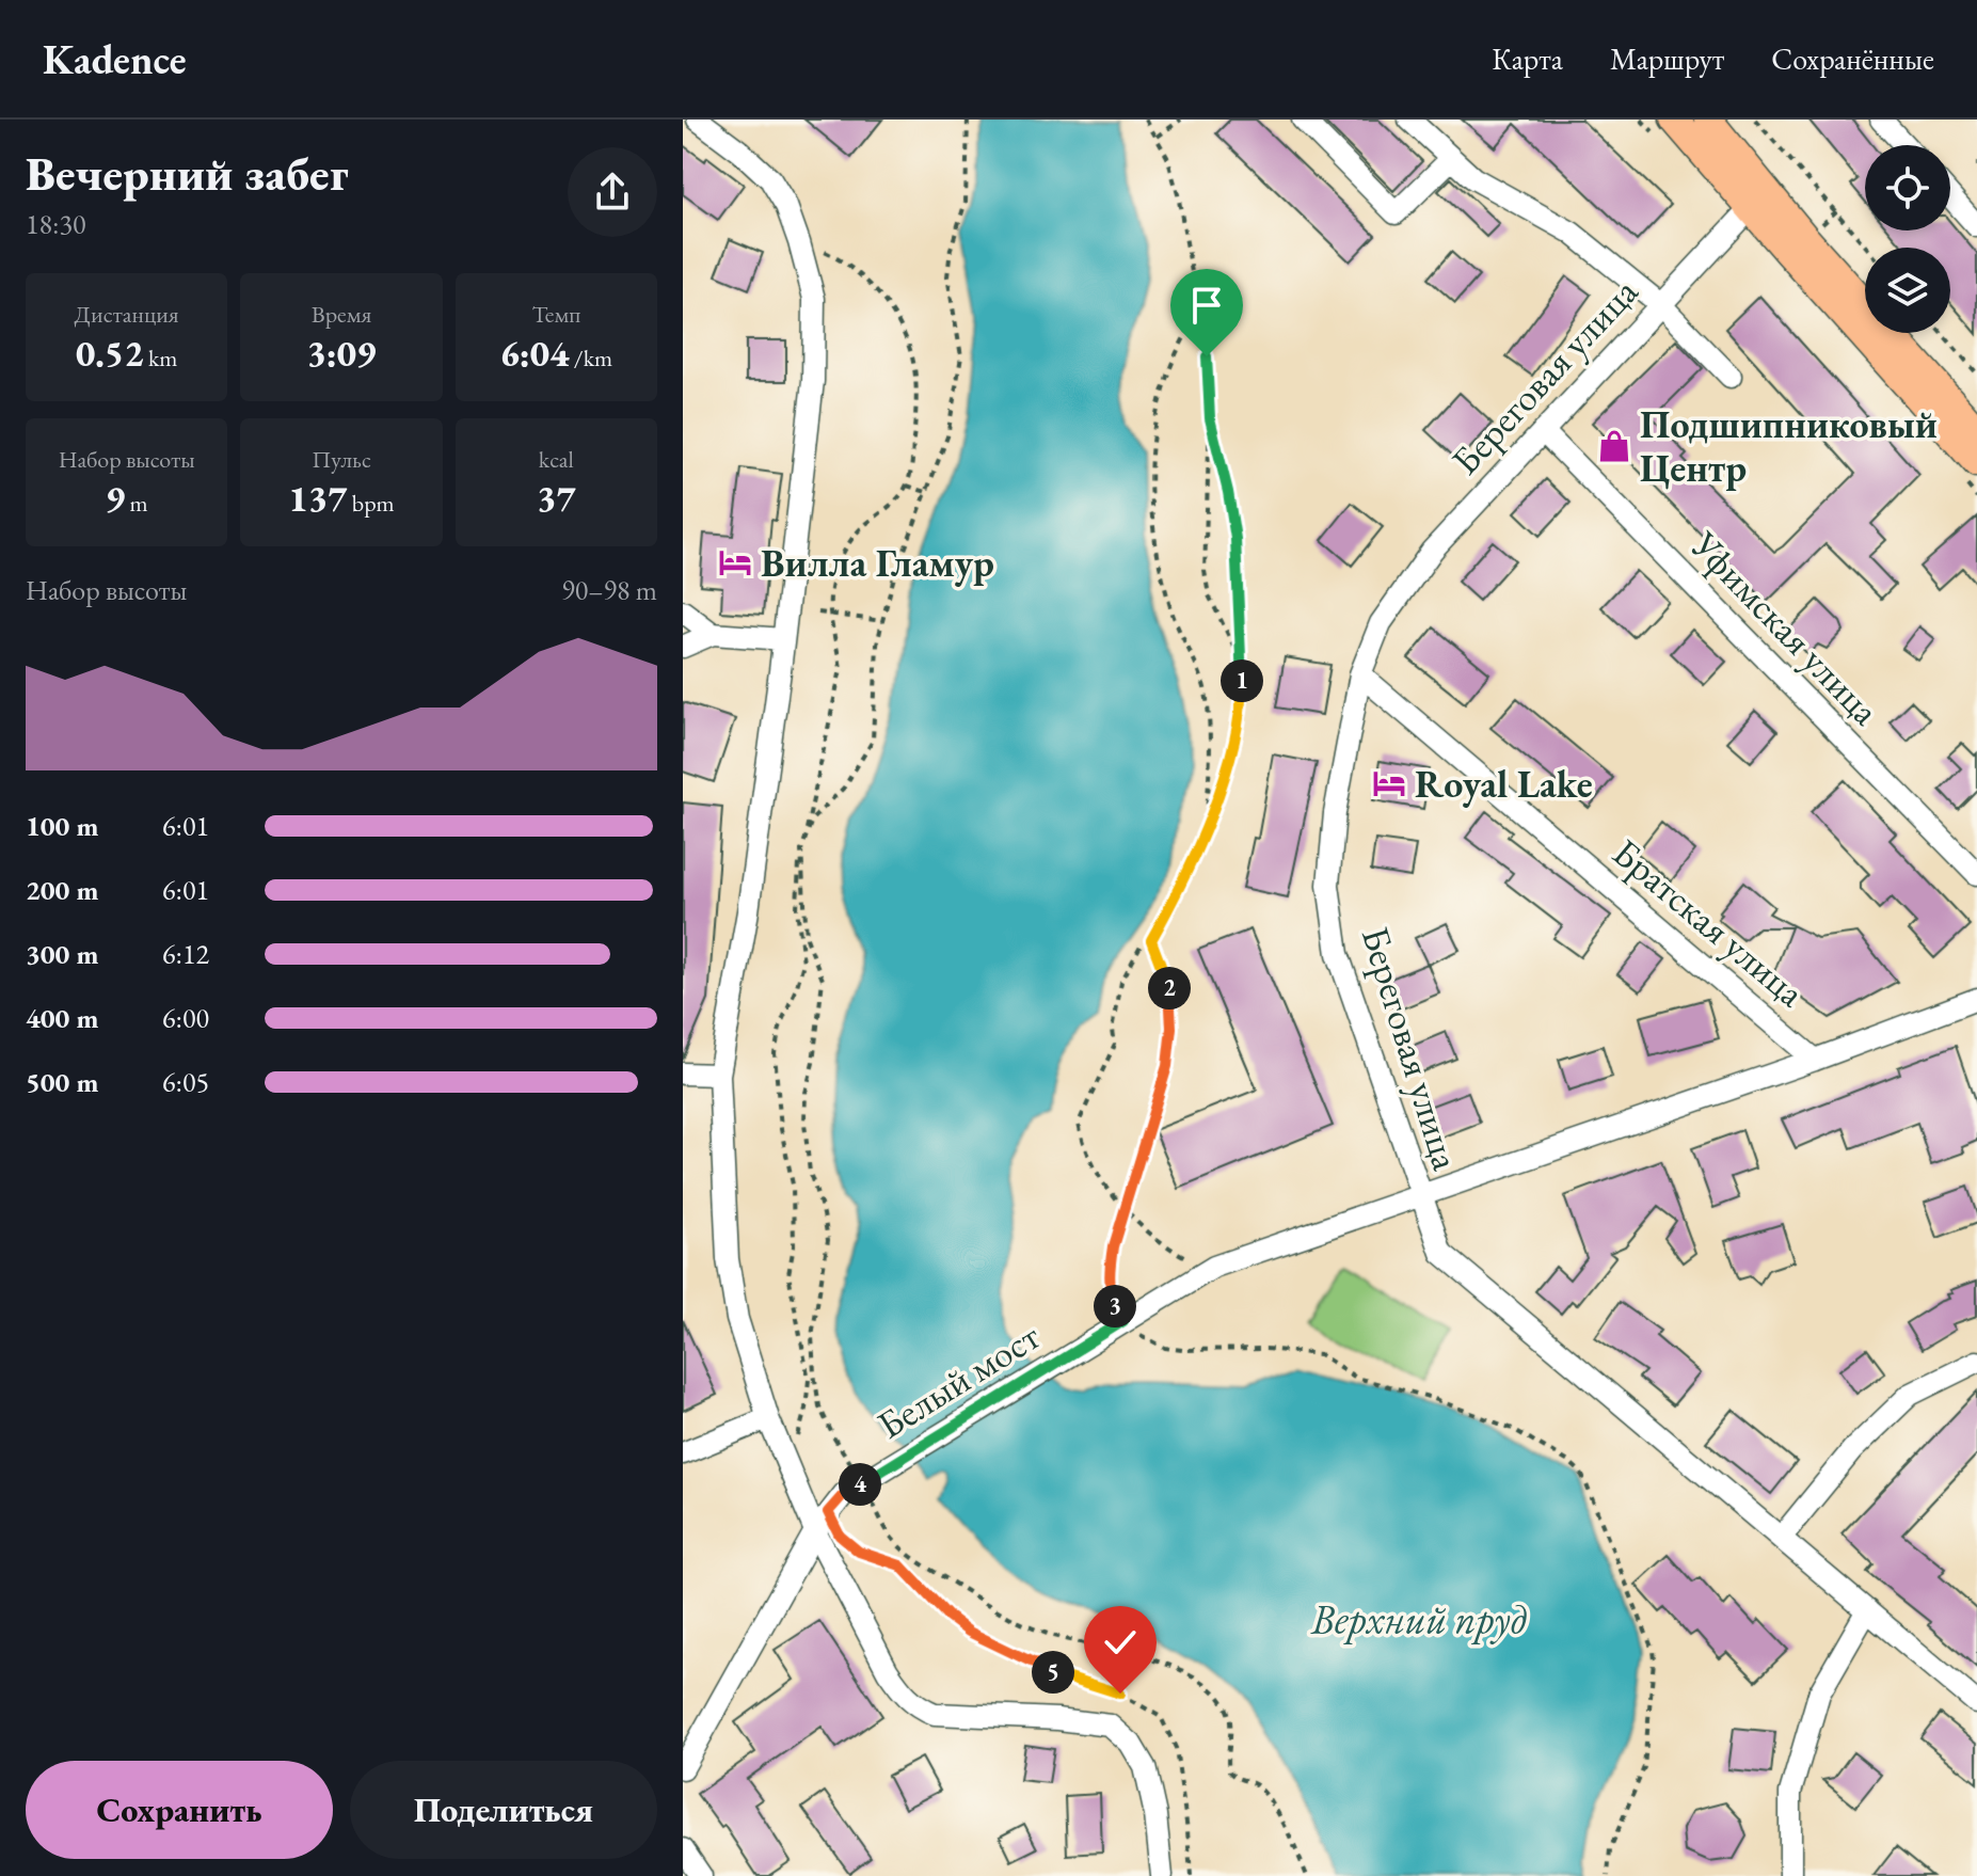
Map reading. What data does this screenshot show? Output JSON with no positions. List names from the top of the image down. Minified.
{"streets":{"street":["Береговая улица","Уфимская улица","Братская улица","Белый мост"]},"crossings":[["Береговая улица","Уфимская улица"],["Береговая улица","Братская улица"],["Береговая улица","Белый мост"],["Братская улица","Белый мост"]],"water":["Верхний пруд"],"places":{"shop":["Подшипниковый Центр"],"hotel":["Вилла Гламур","Royal Lake"]},"page":{"header":"Kadence","nav":["Карта","Маршрут","Сохранённые"],"heading":["Вечерний забег","18:30"],"stats":[["Дистанция","0.52 km"],["Время","3:09"],["Темп","6:04 /km"],["Набор высоты","9 m"],["Пульс","137 bpm"],["kcal","37"]],"chart":["Набор высоты","90–98 m"],"pins":["1","2","3","4","5"],"list":[{"name":"100 m","note":"6:01"},{"name":"200 m","note":"6:01"},{"name":"300 m","note":"6:12"},{"name":"400 m","note":"6:00"},{"name":"500 m","note":"6:05"}],"buttons":["Сохранить","Поделиться"]}}
